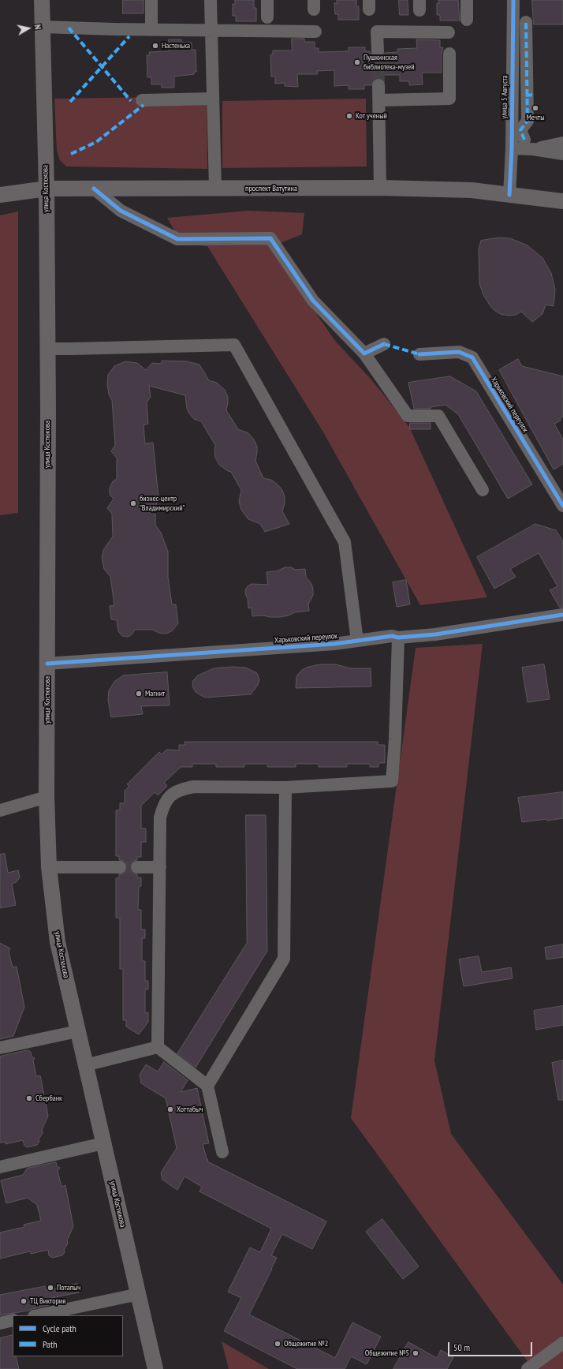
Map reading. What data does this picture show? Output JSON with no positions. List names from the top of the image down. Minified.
{"streets":{"main road":["улица Костюкова","проспект Ватутина"],"street":["улица 5 Августа","Харьковский переулок"]},"crossings":[["улица 5 Августа","проспект Ватутина"],["улица Костюкова","проспект Ватутина"],["улица Костюкова","Харьковский переулок"]],"places":["Настенька","Пушкинская библиотека-музей","Мечты","Кот ученый","бизнес-центр \"Владимирский\"","Магнит","Сбербанк","Хоттабыч","Потапыч","ТЦ Виктория","Общежитие №2","Общежитие №5"],"legend":["Cycle path","Path"],"scale_bar":"50 m","north":"right"}
